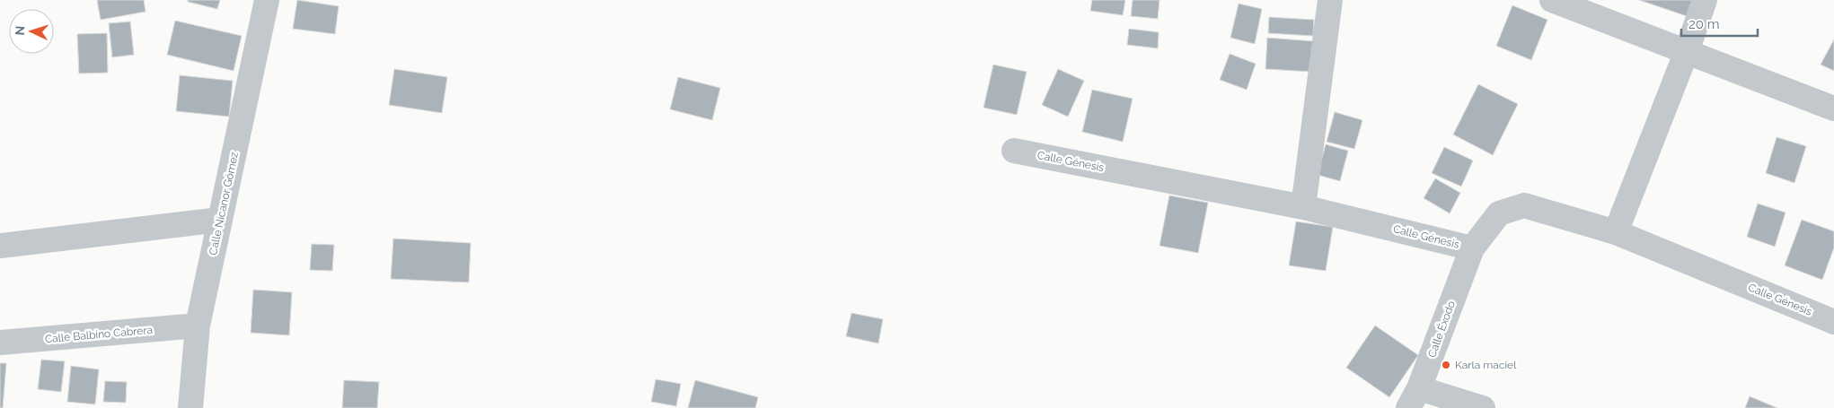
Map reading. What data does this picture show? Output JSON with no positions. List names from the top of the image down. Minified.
{"streets":{"street":["Calle Génesis","Calle Nicanor Gómez","Calle Éxodo","Calle Balbino Cabrera"]},"crossings":[["Calle Génesis","Calle Éxodo"],["Calle Nicanor Gómez","Calle Balbino Cabrera"]],"places":["Karla maciel"],"scale_bar":"20 m","north":"left"}
